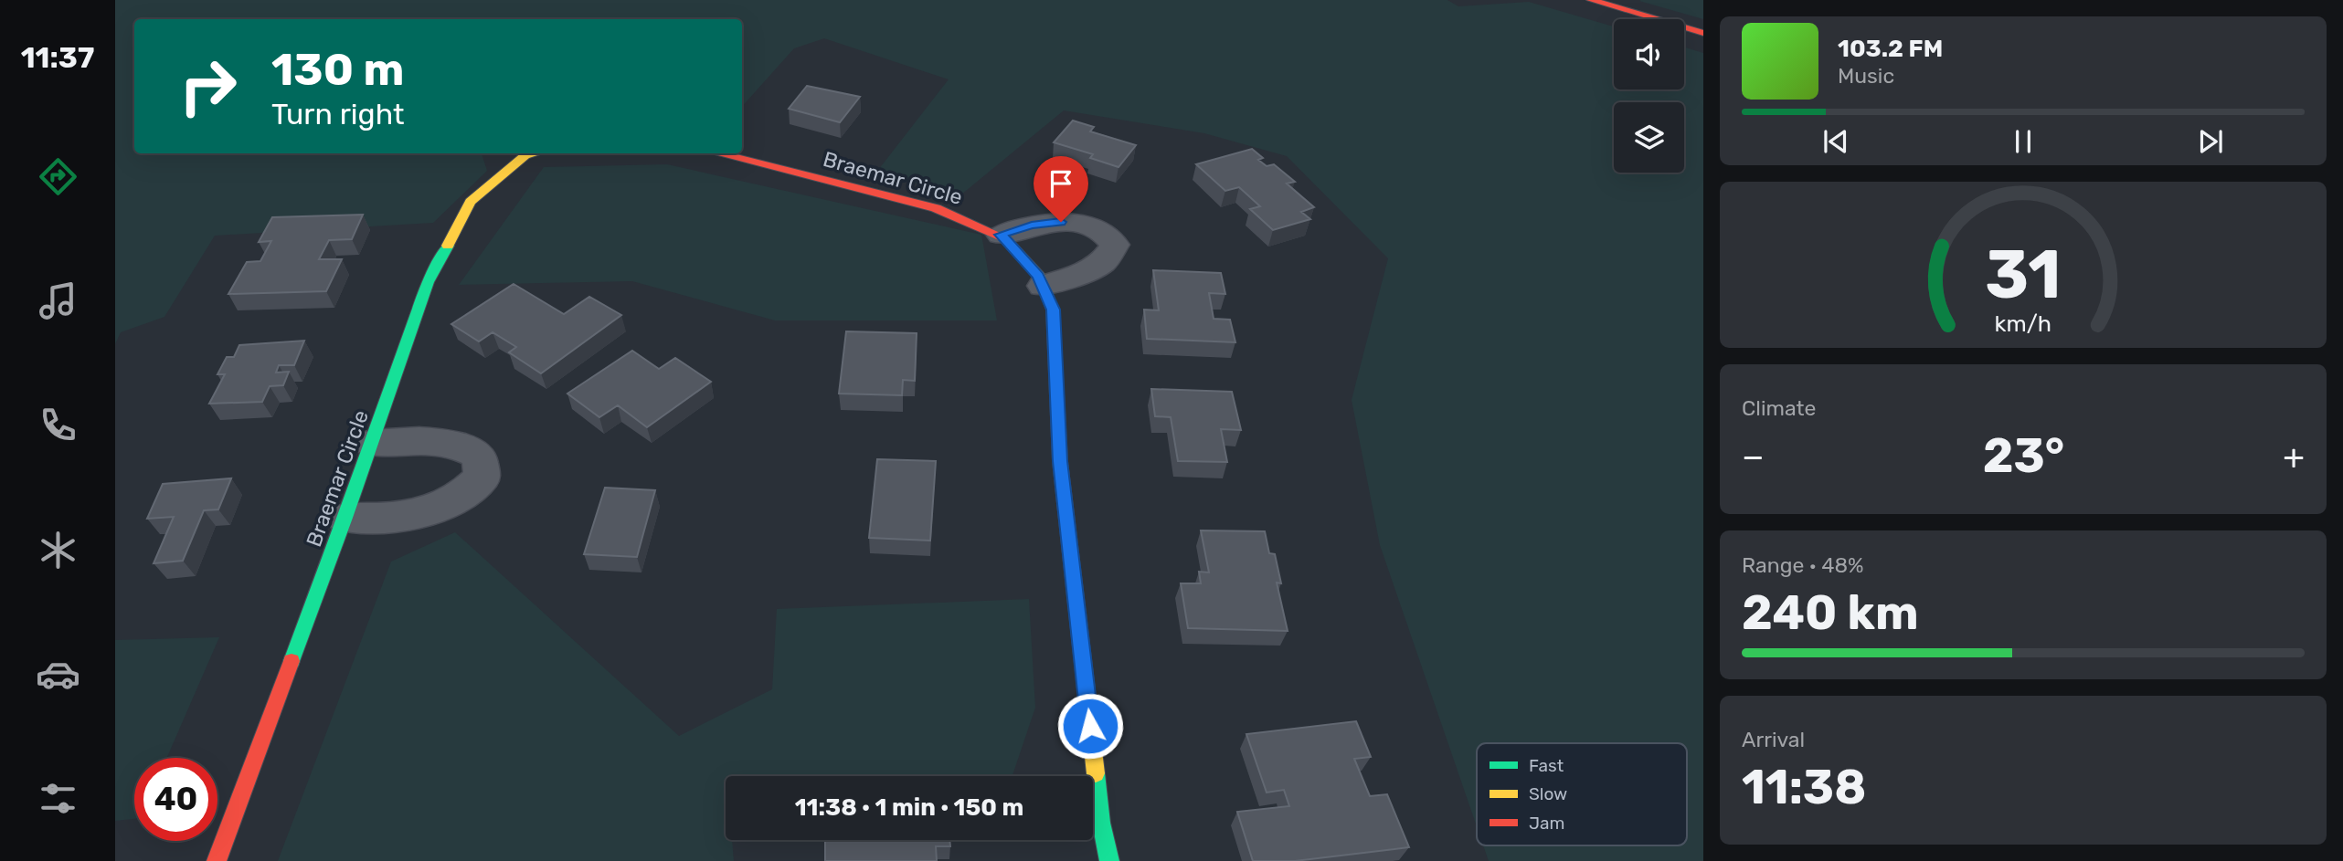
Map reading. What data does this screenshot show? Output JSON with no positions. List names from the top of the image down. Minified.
{"streets":{"street":["Braemar Circle"]},"legend":["Fast","Slow","Jam"],"page":{"tabs":"11:37","turn":["130 m","Turn right"],"song":["103.2 FM","Music"],"tile":["Climate",["Range · 48%","240 km"],["Arrival","11:38"]],"heat":["−","23°","+"],"limit":"40","trip":"11:38 · 1 min · 150 m","gauge":["31","km/h"]}}
